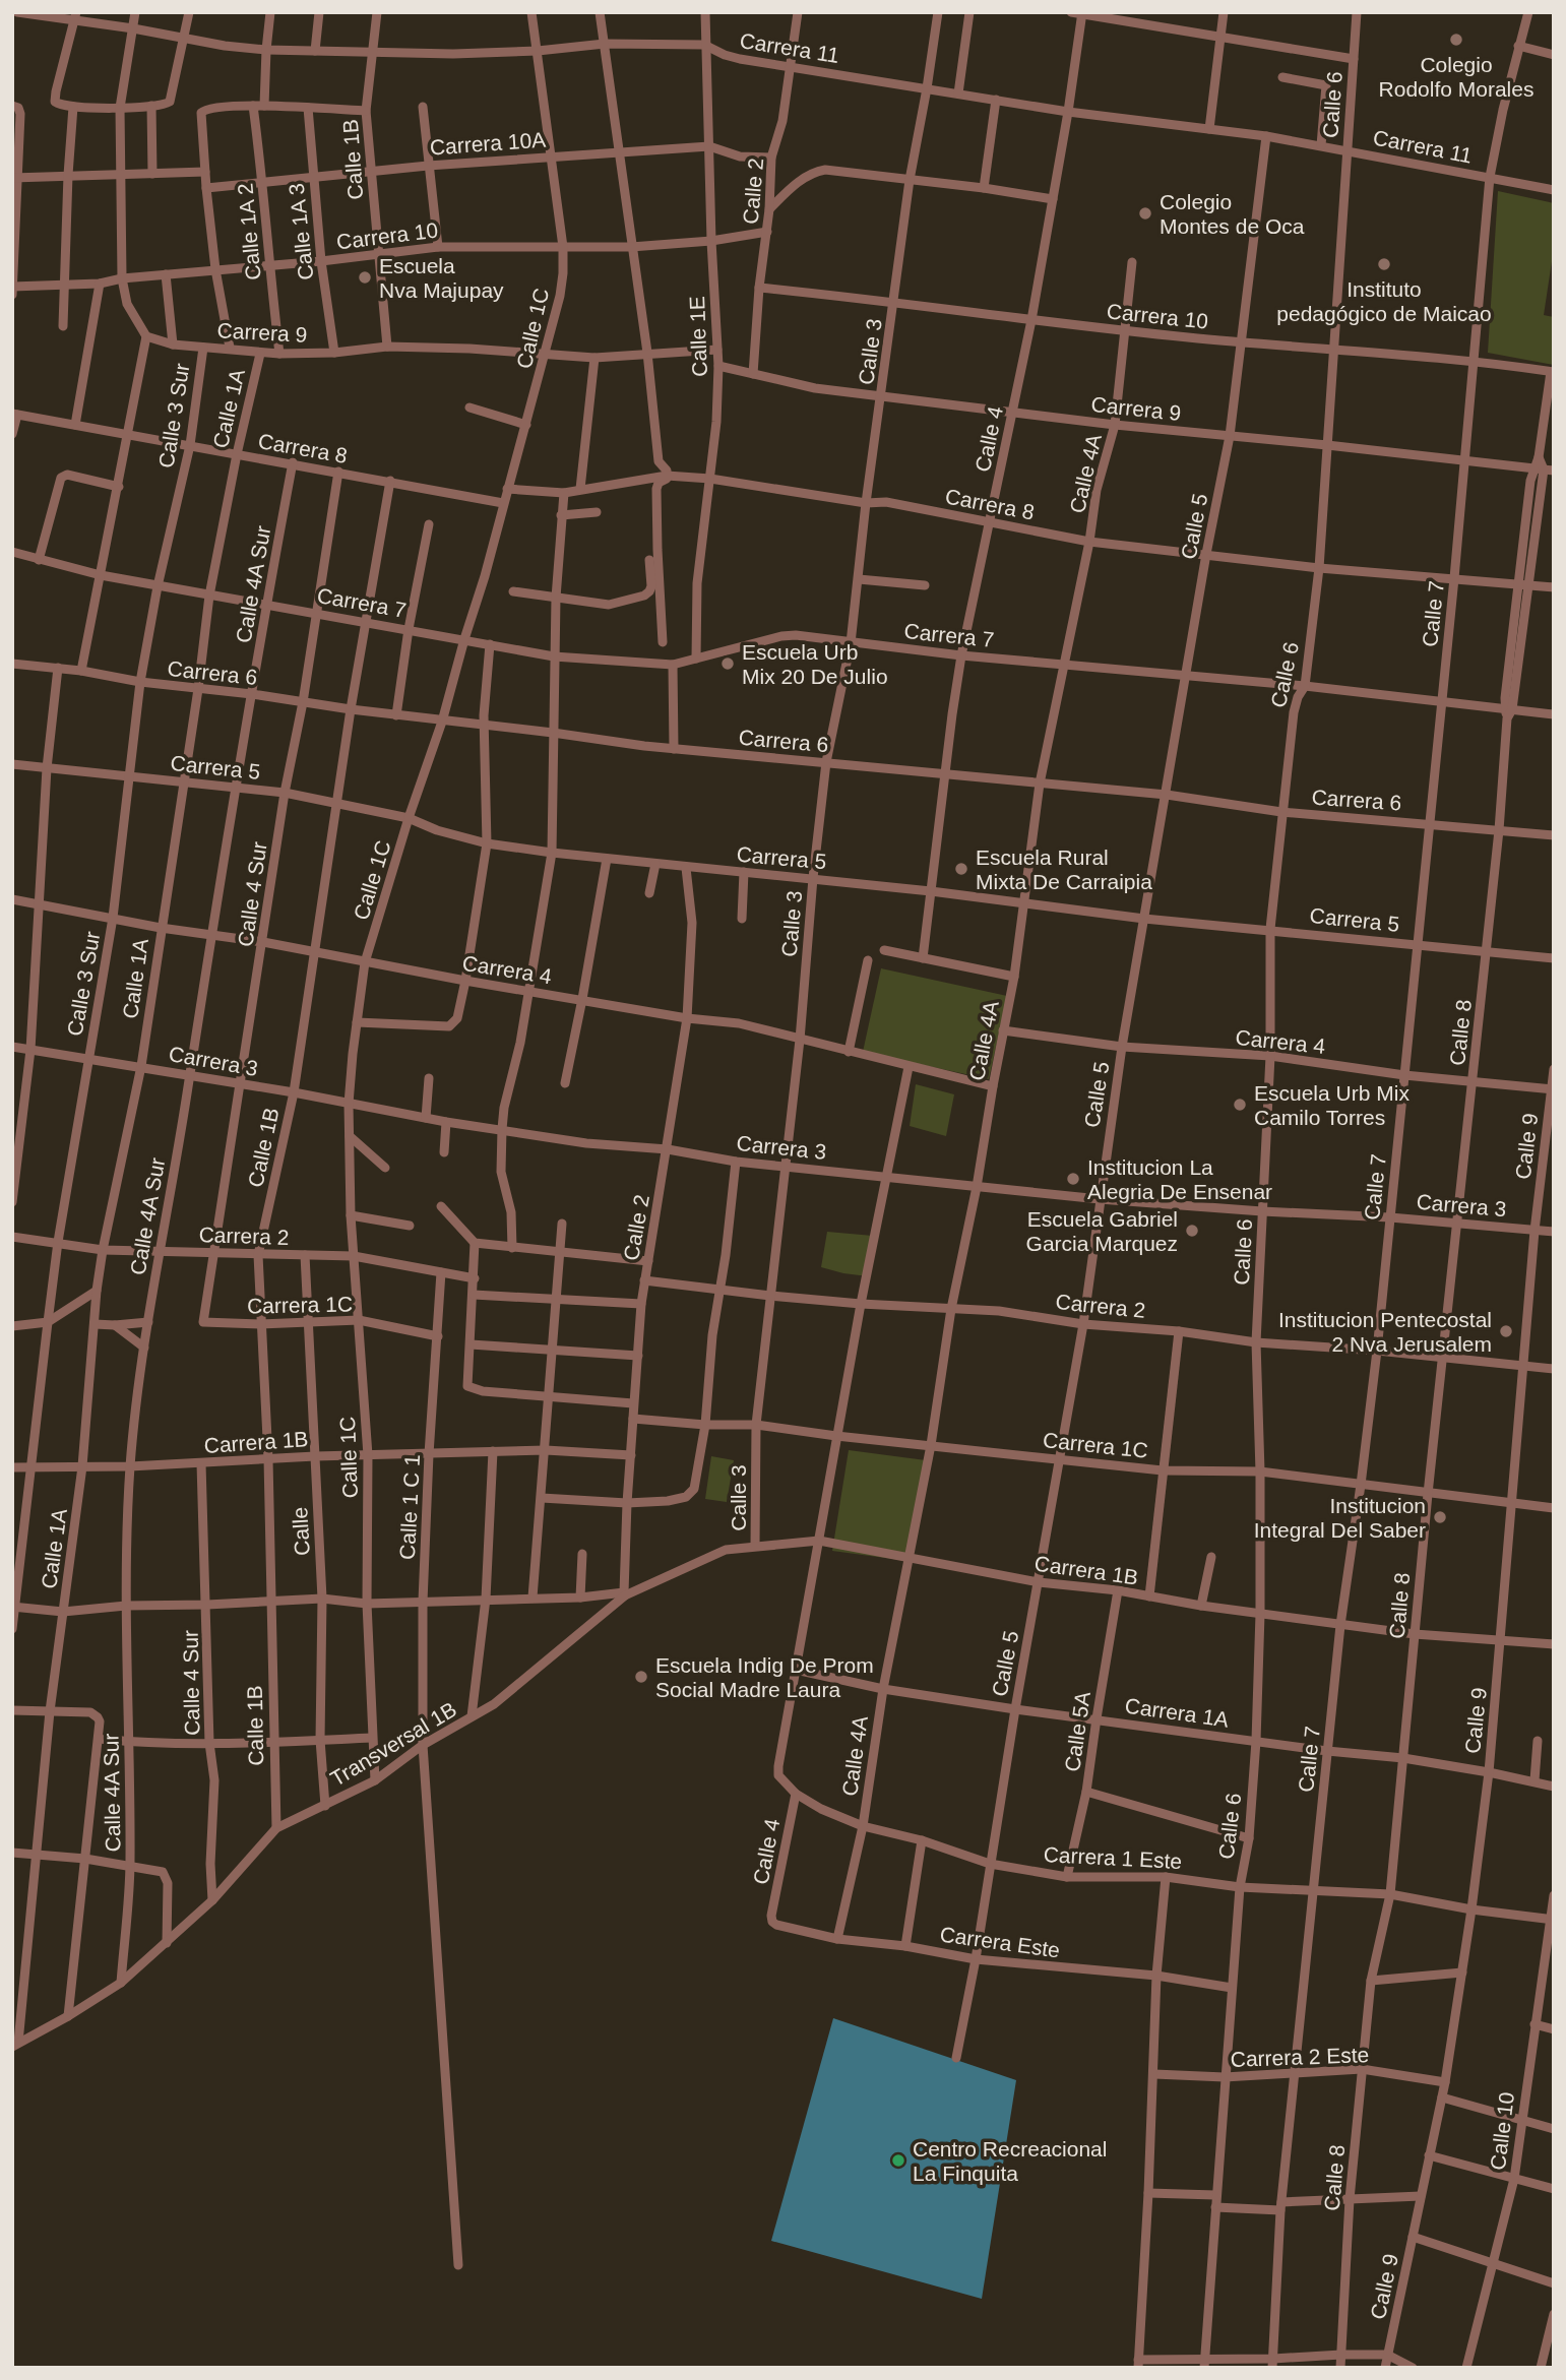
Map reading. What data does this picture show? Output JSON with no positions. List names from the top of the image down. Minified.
{"streets":{"street":["Carrera 11","Calle 6","Carrera 10A","Calle 1B","Calle 2","Calle 1A 2","Calle 1A 3","Carrera 10","Calle 1C","Carrera 9","Calle 1E","Calle 3","Calle 1A","Calle 3 Sur","Calle 4","Carrera 8","Calle 4A","Calle 5","Calle 4A Sur","Carrera 7","Calle 7","Carrera 6","Carrera 5","Calle 4 Sur","Carrera 4","Calle 8","Carrera 3","Calle 9","Carrera 2","Carrera 1C","Carrera 1B","Calle 1 C 1","Calle","Carrera 1A","Calle 5A","Transversal 1B","Carrera 1 Este","Carrera Este","Carrera 2 Este","Calle 10"]},"crossings":[["Carrera 11","Calle 6"],["Carrera 11","Calle 1B"],["Carrera 11","Calle 2"],["Carrera 11","Calle 1A 2"],["Carrera 11","Calle 1C"],["Carrera 11","Calle 1E"],["Carrera 11","Calle 3"],["Carrera 11","Calle 4"],["Carrera 11","Calle 5"],["Carrera 11","Calle 7"],["Calle 6","Carrera 10"],["Calle 6","Carrera 9"],["Calle 6","Carrera 8"],["Calle 6","Carrera 7"],["Calle 6","Carrera 6"],["Calle 6","Carrera 5"],["Calle 6","Carrera 4"],["Calle 6","Carrera 3"],["Calle 6","Carrera 2"],["Calle 6","Carrera 1C"],["Calle 6","Carrera 1B"],["Calle 6","Carrera 1A"],["Calle 6","Carrera 1 Este"],["Calle 6","Carrera Este"],["Calle 6","Carrera 2 Este"],["Carrera 10A","Calle 1B"],["Carrera 10A","Calle 2"],["Carrera 10A","Calle 1A 2"],["Carrera 10A","Calle 1A 3"],["Carrera 10A","Calle 1C"],["Carrera 10A","Calle 1E"],["Calle 1B","Carrera 10"],["Calle 1B","Carrera 9"],["Calle 1B","Carrera 8"],["Calle 1B","Carrera 7"],["Calle 1B","Carrera 6"],["Calle 1B","Carrera 5"],["Calle 1B","Carrera 4"],["Calle 1B","Carrera 3"],["Calle 1B","Carrera 2"],["Calle 1B","Carrera 1C"],["Calle 1B","Carrera 1B"],["Calle 1B","Transversal 1B"],["Calle 2","Carrera 10"],["Calle 2","Carrera 9"],["Calle 2","Carrera 5"],["Calle 2","Carrera 4"],["Calle 2","Carrera 3"],["Calle 2","Carrera 2"],["Calle 2","Carrera 1C"],["Calle 2","Carrera 1B"],["Calle 2","Transversal 1B"],["Calle 1A 2","Carrera 10"],["Calle 1A 2","Carrera 9"],["Calle 1A 3","Carrera 10"],["Calle 1A 3","Carrera 9"],["Carrera 10","Calle 1C"],["Carrera 10","Calle 1E"],["Carrera 10","Calle 3"],["Carrera 10","Calle 4"],["Carrera 10","Calle 4A"],["Carrera 10","Calle 5"],["Carrera 10","Calle 7"],["Carrera 10","Calle 8"],["Calle 1C","Carrera 9"],["Calle 1C","Carrera 8"],["Calle 1C","Carrera 7"],["Calle 1C","Carrera 6"],["Calle 1C","Carrera 5"],["Calle 1C","Carrera 4"],["Calle 1C","Carrera 3"],["Calle 1C","Carrera 2"],["Calle 1C","Carrera 1C"],["Calle 1C","Carrera 1B"],["Calle 1C","Transversal 1B"],["Carrera 9","Calle 1E"],["Carrera 9","Calle 3"],["Carrera 9","Calle 1A"],["Carrera 9","Calle 3 Sur"],["Carrera 9","Calle 4"],["Carrera 9","Calle 4A"],["Carrera 9","Calle 5"],["Carrera 9","Calle 7"],["Carrera 9","Calle 8"],["Calle 1E","Carrera 8"],["Calle 1E","Carrera 7"],["Calle 3","Carrera 8"],["Calle 3","Carrera 7"],["Calle 3","Carrera 6"],["Calle 3","Carrera 5"],["Calle 3","Carrera 4"],["Calle 3","Carrera 3"],["Calle 3","Carrera 2"],["Calle 3","Carrera 1C"],["Calle 3","Carrera 1B"],["Calle 1A","Carrera 8"],["Calle 1A","Carrera 7"],["Calle 1A","Carrera 6"],["Calle 1A","Carrera 5"],["Calle 1A","Carrera 4"],["Calle 1A","Carrera 3"],["Calle 1A","Carrera 2"],["Calle 1A","Carrera 1B"],["Calle 1A","Transversal 1B"],["Calle 3 Sur","Carrera 8"],["Calle 3 Sur","Carrera 7"],["Calle 3 Sur","Carrera 6"],["Calle 3 Sur","Carrera 5"],["Calle 3 Sur","Carrera 4"],["Calle 3 Sur","Carrera 3"],["Calle 3 Sur","Carrera 2"],["Calle 3 Sur","Carrera 1B"],["Calle 4","Carrera 8"],["Calle 4","Carrera 7"],["Calle 4","Carrera 6"],["Calle 4","Carrera 5"],["Calle 4","Carrera 1 Este"],["Calle 4","Carrera Este"],["Carrera 8","Calle 4A"],["Carrera 8","Calle 5"],["Carrera 8","Calle 4A Sur"],["Carrera 8","Calle 7"],["Carrera 8","Calle 4 Sur"],["Carrera 8","Calle 8"],["Calle 4A","Carrera 7"],["Calle 4A","Carrera 6"],["Calle 4A","Carrera 5"],["Calle 4A","Carrera 4"],["Calle 4A","Carrera 3"],["Calle 4A","Carrera 2"],["Calle 4A","Carrera 1C"],["Calle 4A","Carrera 1B"],["Calle 4A","Carrera 1A"],["Calle 4A","Carrera 1 Este"],["Calle 4A","Carrera Este"],["Calle 5","Carrera 7"],["Calle 5","Carrera 6"],["Calle 5","Carrera 5"],["Calle 5","Carrera 4"],["Calle 5","Carrera 3"],["Calle 5","Carrera 2"],["Calle 5","Carrera 1C"],["Calle 5","Carrera 1B"],["Calle 5","Carrera 1A"],["Calle 5","Carrera 1 Este"],["Calle 5","Carrera Este"],["Calle 4A Sur","Carrera 7"],["Calle 4A Sur","Carrera 6"],["Calle 4A Sur","Carrera 5"],["Calle 4A Sur","Carrera 4"],["Calle 4A Sur","Carrera 3"],["Calle 4A Sur","Carrera 2"],["Calle 4A Sur","Carrera 1B"],["Calle 4A Sur","Transversal 1B"],["Carrera 7","Calle 7"],["Carrera 7","Calle 4 Sur"],["Carrera 7","Calle 8"],["Calle 7","Carrera 6"],["Calle 7","Carrera 5"],["Calle 7","Carrera 4"],["Calle 7","Carrera 3"],["Calle 7","Carrera 2"],["Calle 7","Carrera 1C"],["Calle 7","Carrera 1B"],["Calle 7","Carrera 1A"],["Calle 7","Carrera 1 Este"],["Calle 7","Carrera 2 Este"],["Carrera 6","Calle 4 Sur"],["Carrera 6","Calle 8"],["Carrera 5","Calle 4 Sur"],["Carrera 5","Calle 8"],["Calle 4 Sur","Carrera 4"],["Calle 4 Sur","Carrera 3"],["Calle 4 Sur","Carrera 2"],["Calle 4 Sur","Carrera 1C"],["Calle 4 Sur","Carrera 1B"],["Calle 4 Sur","Transversal 1B"],["Carrera 4","Calle 8"],["Carrera 4","Calle 9"],["Calle 8","Carrera 3"],["Calle 8","Carrera 2"],["Calle 8","Carrera 1C"],["Calle 8","Carrera 1B"],["Calle 8","Carrera 1A"],["Calle 8","Carrera 1 Este"],["Calle 8","Carrera 2 Este"],["Carrera 3","Calle 9"],["Calle 9","Carrera 2"],["Calle 9","Carrera 1C"],["Calle 9","Carrera 1B"],["Calle 9","Carrera 1A"],["Calle 9","Carrera 1 Este"],["Calle 9","Carrera 2 Este"],["Carrera 2","Calle 1 C 1"],["Carrera 2","Calle"],["Carrera 1C","Calle 1 C 1"],["Carrera 1C","Calle"],["Carrera 1B","Calle 1 C 1"],["Carrera 1B","Calle"],["Carrera 1B","Calle 5A"],["Carrera 1B","Transversal 1B"],["Calle 1 C 1","Transversal 1B"],["Calle","Transversal 1B"],["Carrera 1A","Calle 5A"],["Carrera 1A","Carrera 1 Este"],["Calle 5A","Carrera 1 Este"],["Carrera 1 Este","Calle 10"]],"places":["Colegio Rodolfo Morales","Colegio Montes de Oca","Instituto pedagógico de Maicao","Escuela Nva Majupay","Escuela Urb Mix 20 De Julio","Escuela Rural Mixta De Carraipia","Escuela Urb Mix Camilo Torres","Institucion La Alegria De Ensenar","Escuela Gabriel Garcia Marquez","Institucion Pentecostal 2 Nva Jerusalem","Institucion Integral Del Saber","Escuela Indig De Prom Social Madre Laura","Centro Recreacional La Finquita"]}
